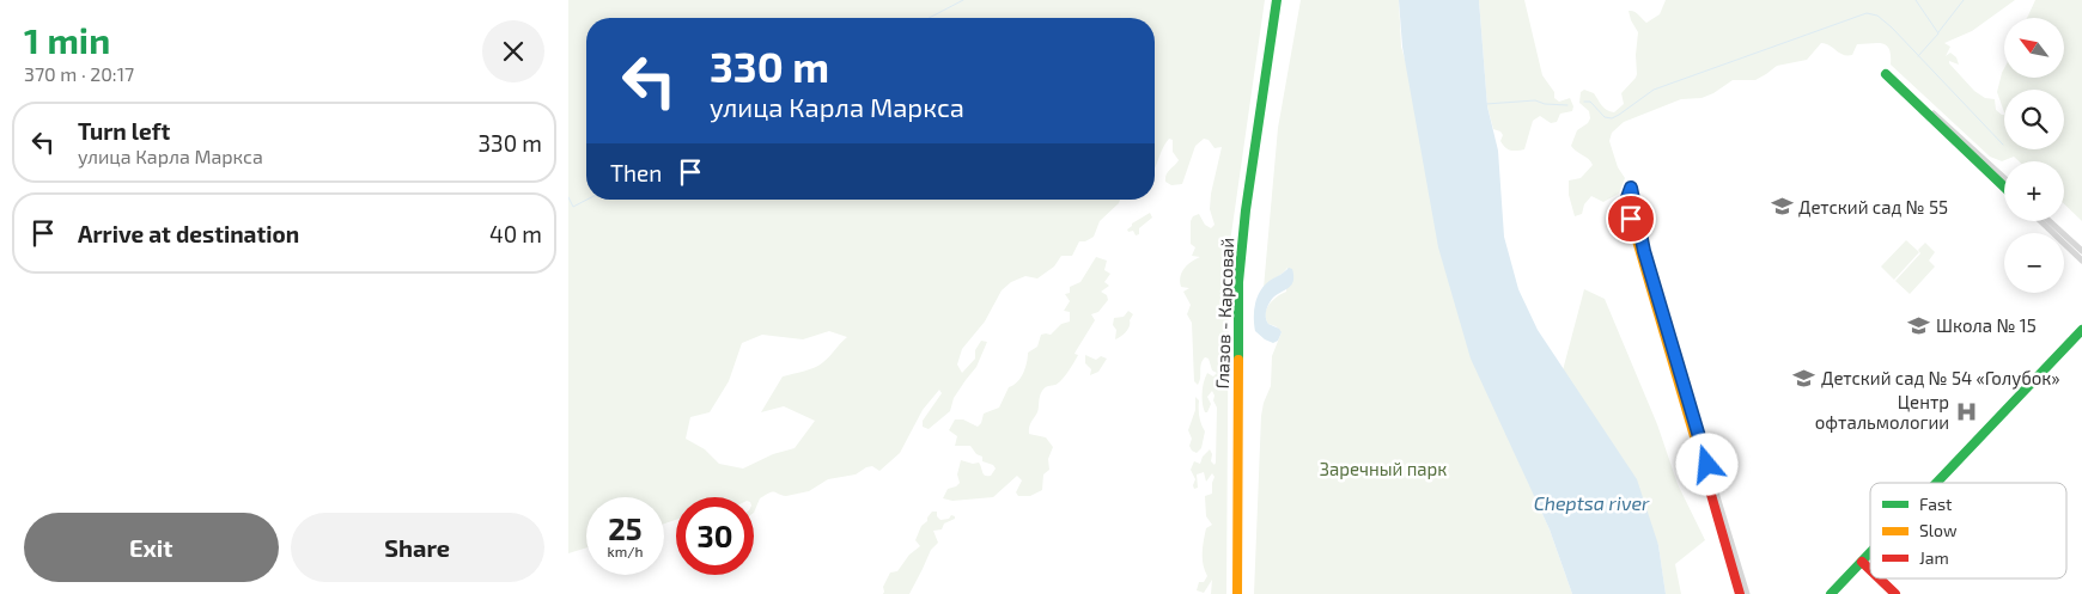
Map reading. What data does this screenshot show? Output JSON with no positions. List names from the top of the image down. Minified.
{"streets":{"street":["Глазов - Карсовай"]},"water":["Cheptsa river"],"parks":["Заречный парк"],"places":{"school or university":["Детский сад № 55","Школа № 15","Детский сад № 54 «Голубок»"],"hospital":["Центр офтальмологии"]},"legend":["Fast","Slow","Jam"],"north":"top left","page":{"heading":["1 min","370 m · 20:17"],"map_buttons":["+","−"],"turn":["330 m","улица Карла Маркса"],"list":[{"name":"Turn left","note":"улица Карла Маркса","value":"330 m"},{"name":"Arrive at destination","value":"40 m"}],"then":"Then","speed":"25 km/h","limit":"30","buttons":["Exit","Share"]}}
